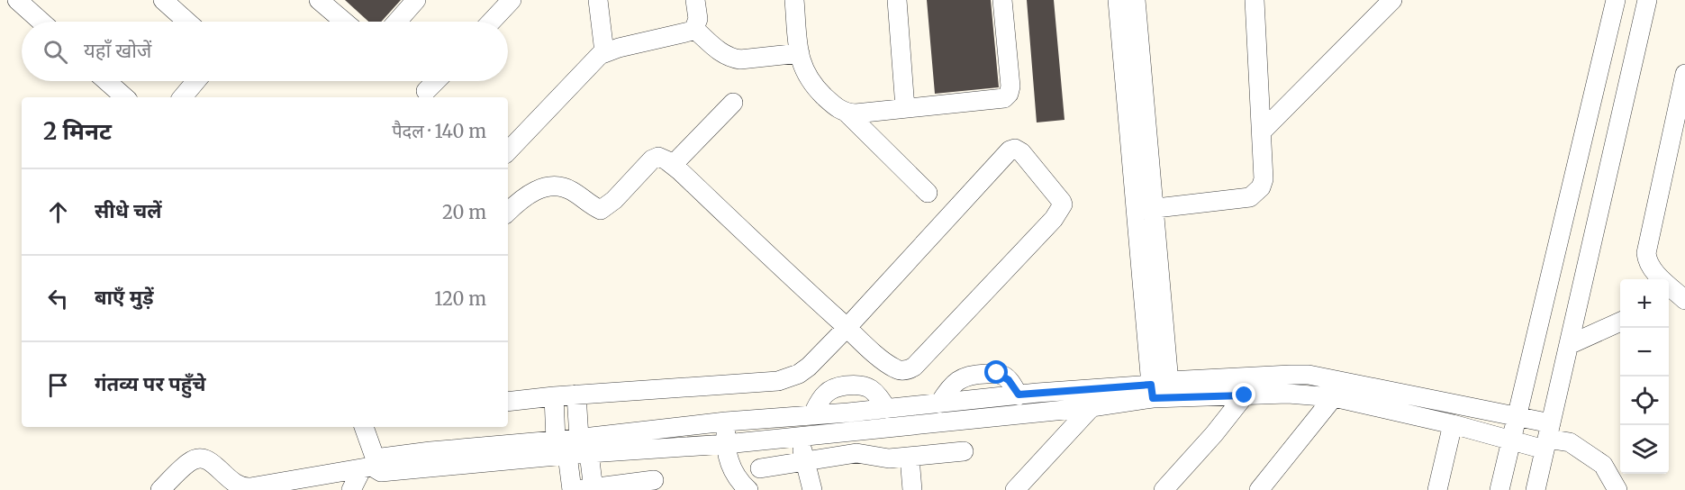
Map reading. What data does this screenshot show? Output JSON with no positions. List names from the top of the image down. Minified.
{"page":{"search":"यहाँ खोजें","heading":["2 मिनट","पैदल · 140 m"],"list":[["सीधे चलें","20 m"],["बाएँ मुड़ें","120 m"],"गंतव्य पर पहुँचे"],"map_buttons":["+","−"]}}
